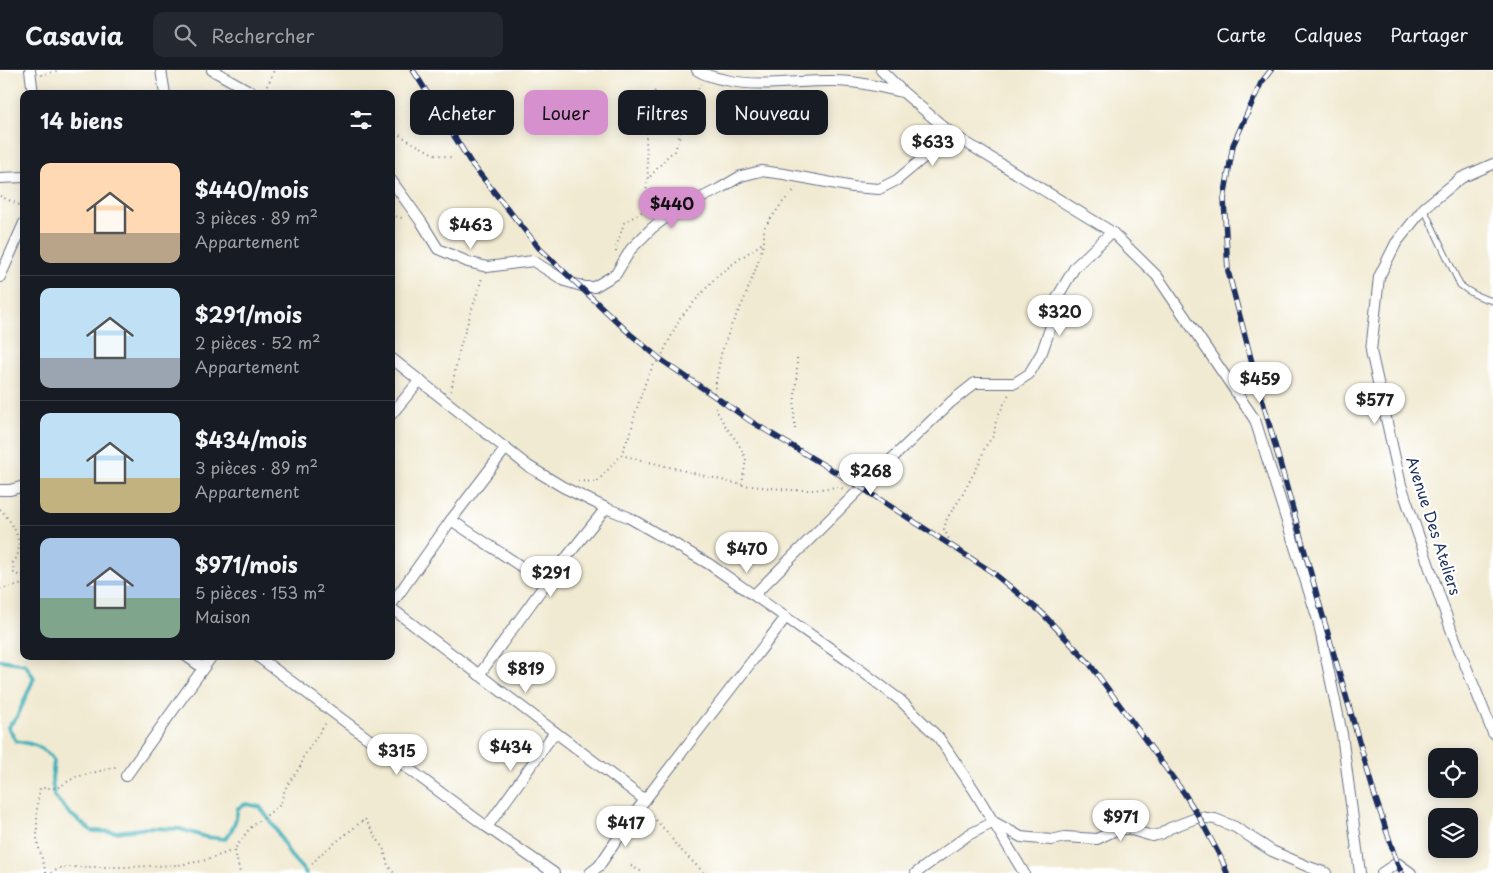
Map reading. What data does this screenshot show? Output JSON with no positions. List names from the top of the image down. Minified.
{"streets":{"street":["Avenue Des Ateliers"]},"page":{"header":"Casavia","search":"Rechercher","nav":["Carte","Calques","Partager"],"chip":["Acheter","Louer","Filtres","Nouveau"],"heading":"14 biens","price":["$633","$440","$463","$320","$459","$577","$268","$470","$291","$819","$434","$315","$971","$417"],"list":[{"name":"$440/mois","note":"3 pièces · 89 m² · Appartement"},{"name":"$291/mois","note":"2 pièces · 52 m² · Appartement"},{"name":"$434/mois","note":"3 pièces · 89 m² · Appartement"},{"name":"$971/mois","note":"5 pièces · 153 m² · Maison"}]}}
